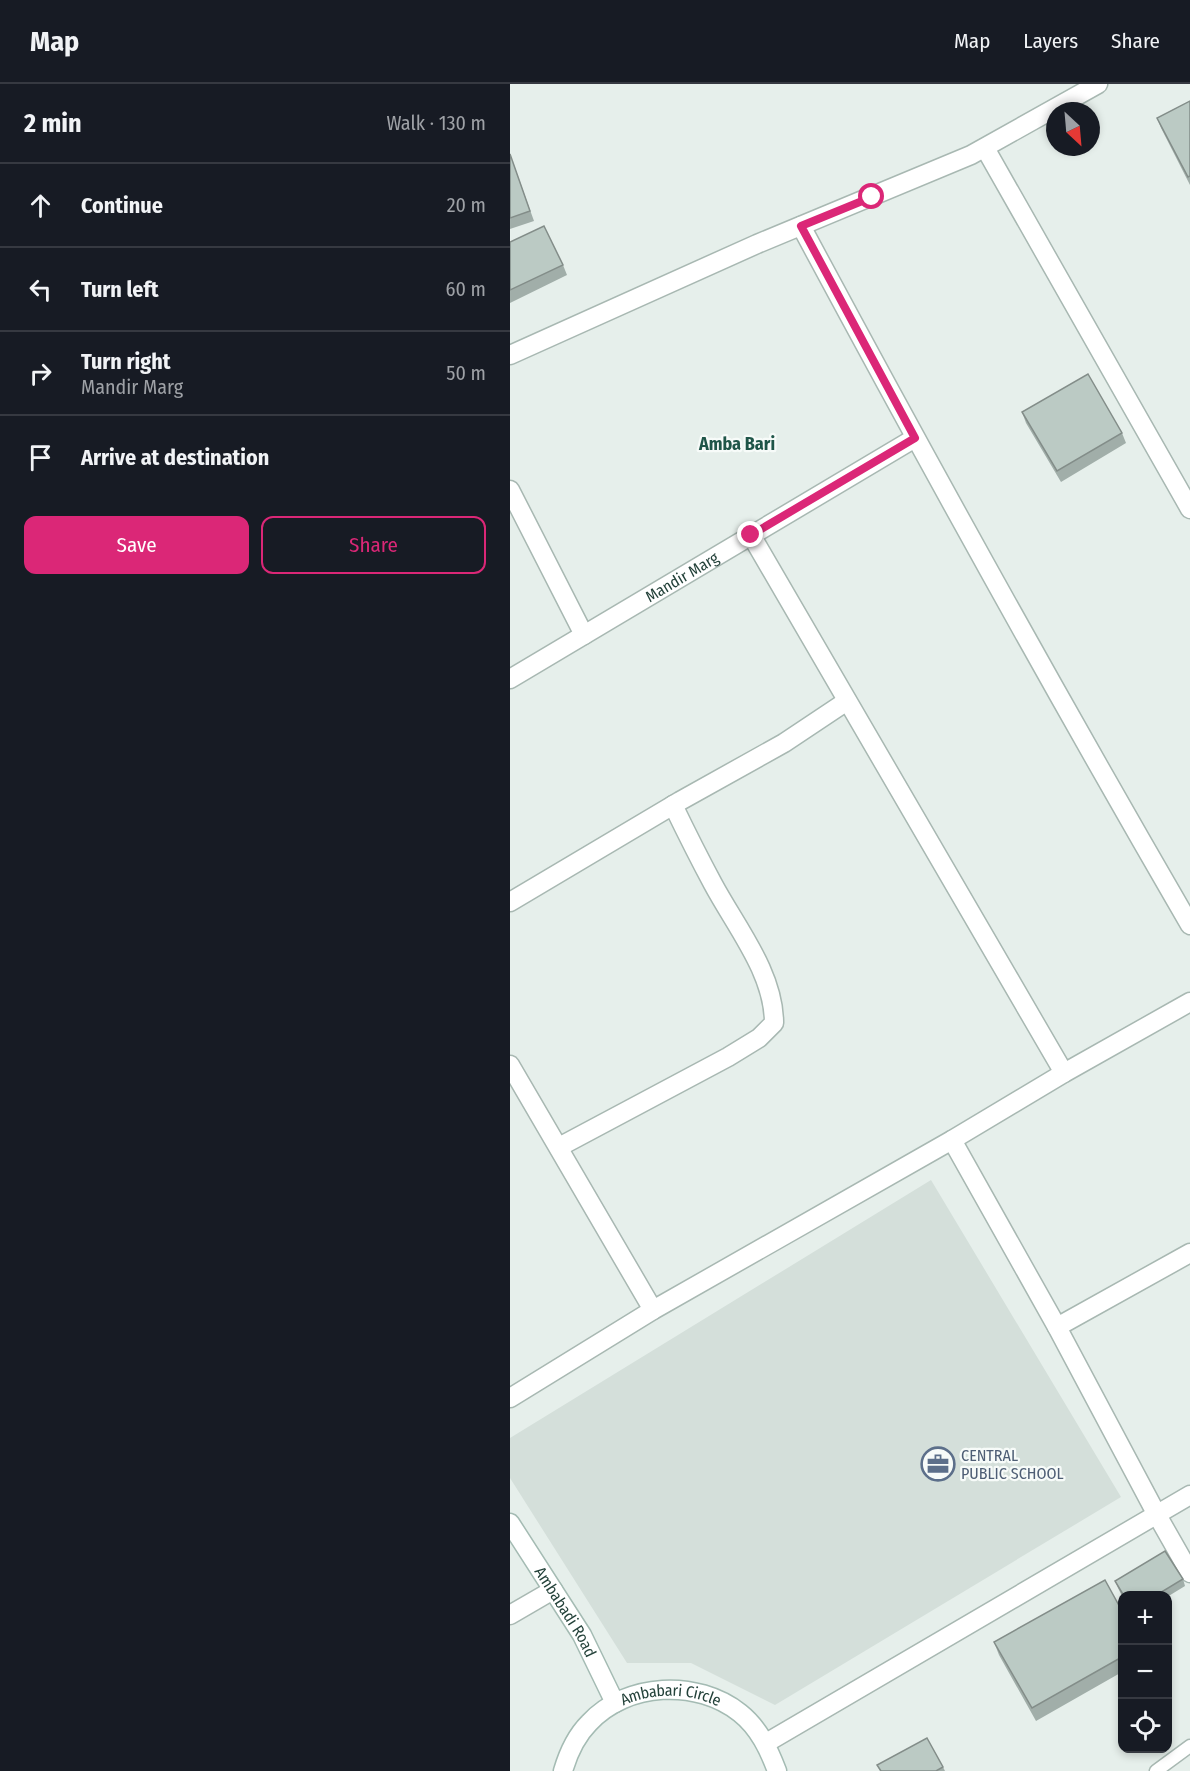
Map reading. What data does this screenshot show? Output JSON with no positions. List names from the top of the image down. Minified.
{"streets":{"street":["Mandir Marg","Ambabadi Road","Ambabari Circle"]},"crossings":[["Ambabadi Road","Ambabari Circle"]],"districts":["Amba Bari"],"places":{"office":["CENTRAL PUBLIC SCHOOL"]},"north":"bottom right","page":{"header":"Map","nav":["Map","Layers","Share"],"heading":["2 min","Walk · 130 m"],"list":[["Continue","20 m"],["Turn left","60 m"],["Turn right","Mandir Marg","50 m"],"Arrive at destination"],"buttons":["Save","Share"],"map_buttons":["+","−"]}}
